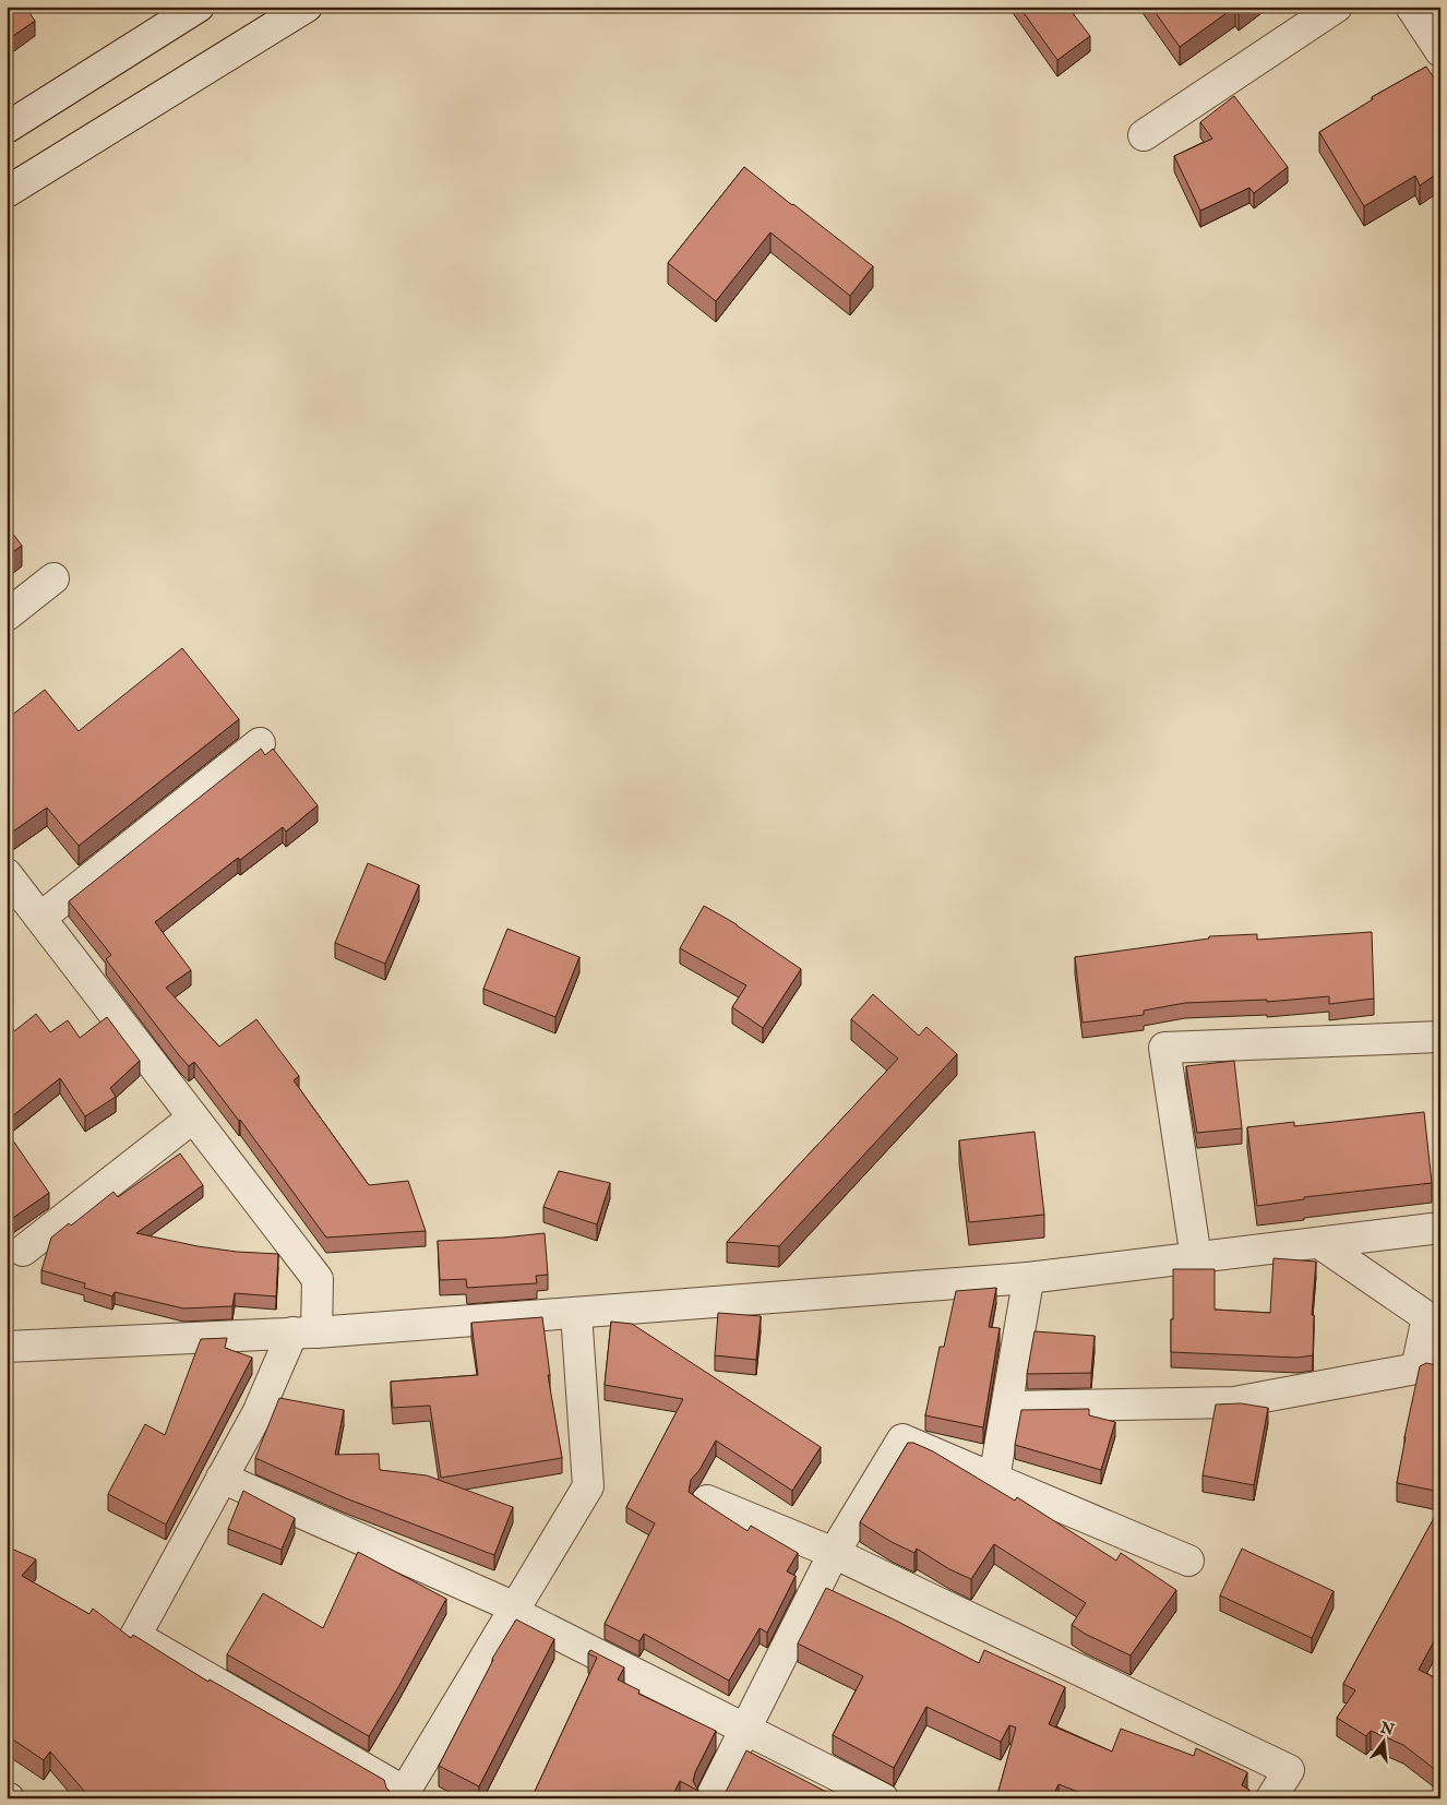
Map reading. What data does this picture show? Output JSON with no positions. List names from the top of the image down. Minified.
{"north":"top"}
